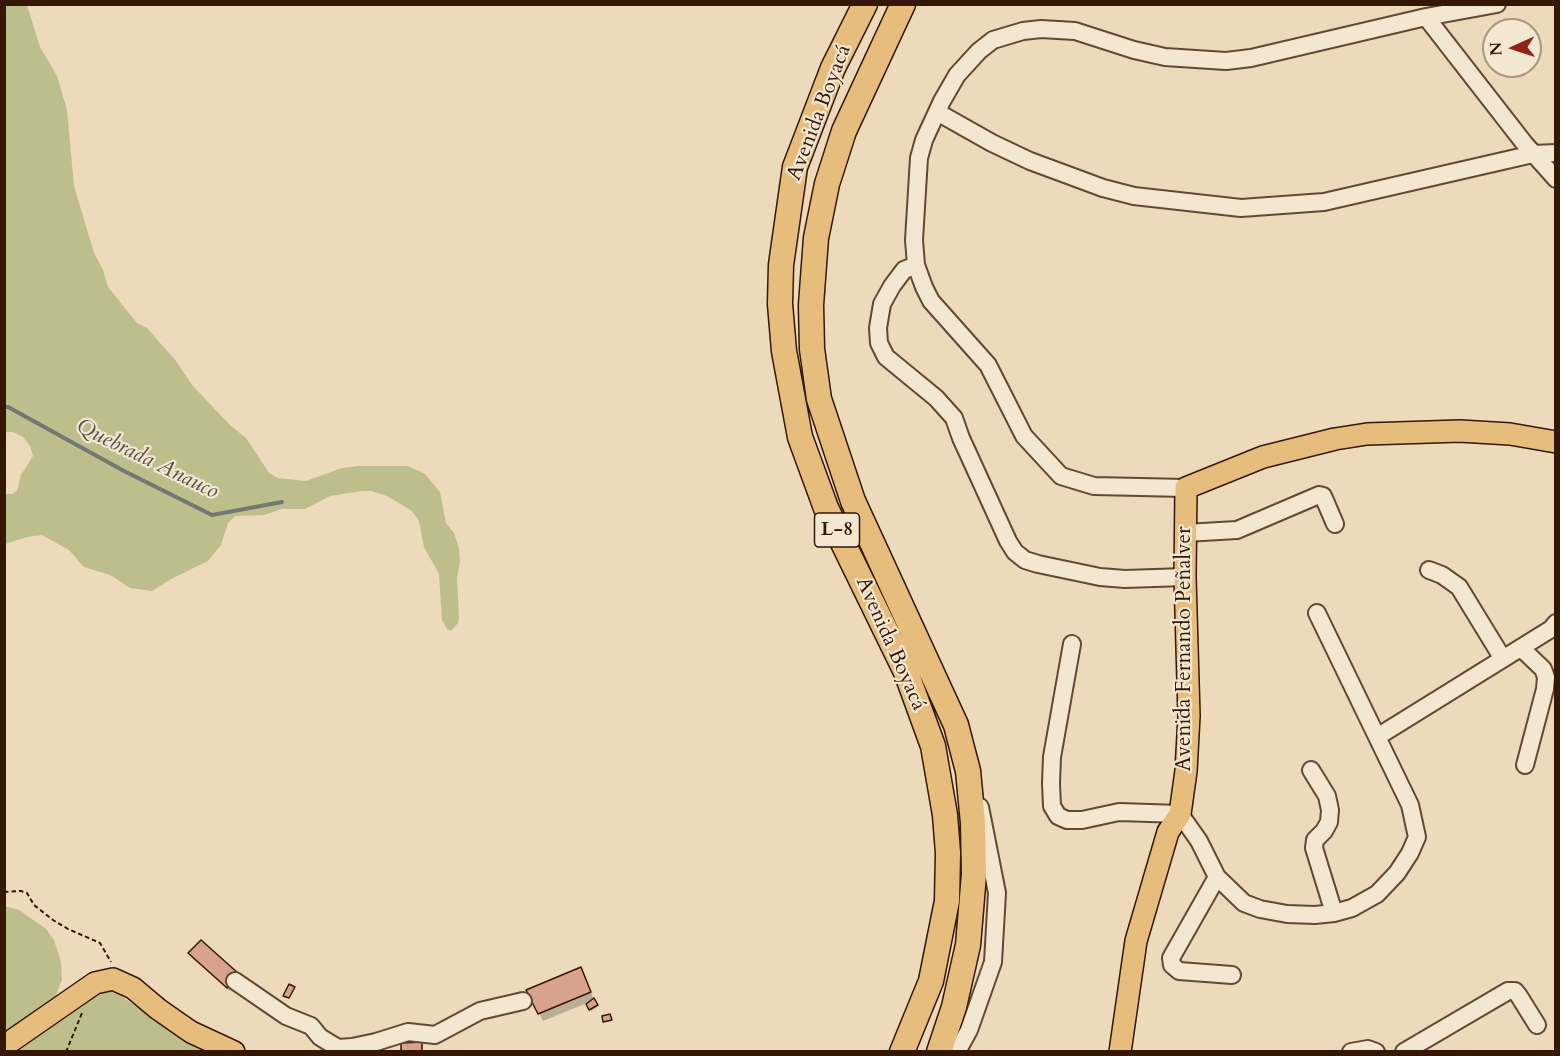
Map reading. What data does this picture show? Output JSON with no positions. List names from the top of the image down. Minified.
{"streets":{"highway":["Avenida Boyacá","L-8"],"main road":["Avenida Fernando Peñalver"]},"water":["Quebrada Anauco"],"north":"left"}
